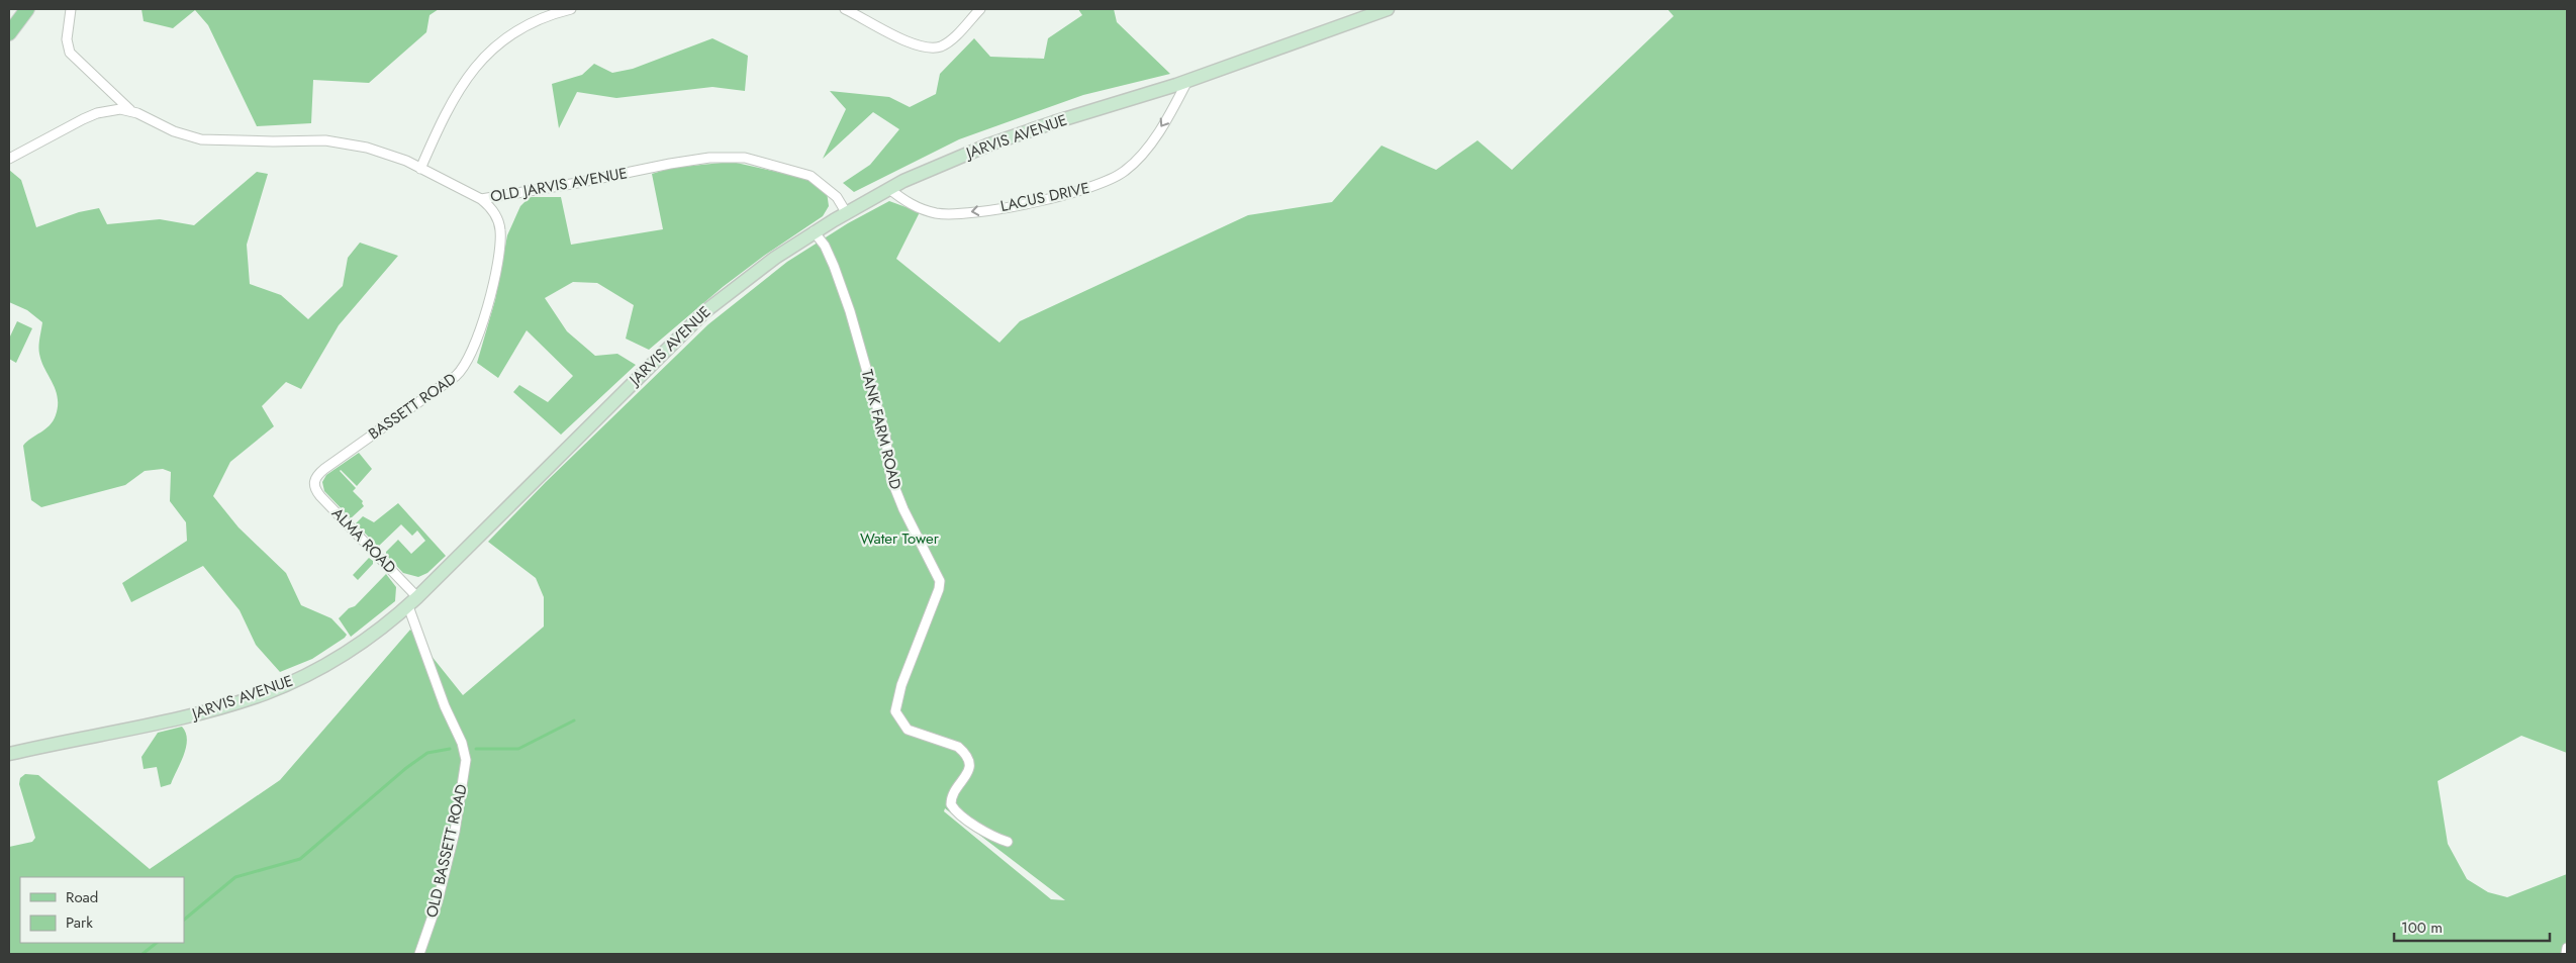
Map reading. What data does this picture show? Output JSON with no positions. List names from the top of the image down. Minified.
{"streets":{"street":["JARVIS AVENUE","OLD JARVIS AVENUE","LACUS DRIVE","BASSETT ROAD","TANK FARM ROAD","ALMA ROAD","OLD BASSETT ROAD"]},"crossings":[["JARVIS AVENUE","OLD JARVIS AVENUE"],["JARVIS AVENUE","LACUS DRIVE"],["JARVIS AVENUE","TANK FARM ROAD"],["JARVIS AVENUE","ALMA ROAD"],["JARVIS AVENUE","OLD BASSETT ROAD"],["OLD JARVIS AVENUE","BASSETT ROAD"],["BASSETT ROAD","ALMA ROAD"],["ALMA ROAD","OLD BASSETT ROAD"]],"one_way":["LACUS DRIVE"],"parks":["Water Tower"],"legend":["Road","Park"],"scale_bar":"100 m"}
